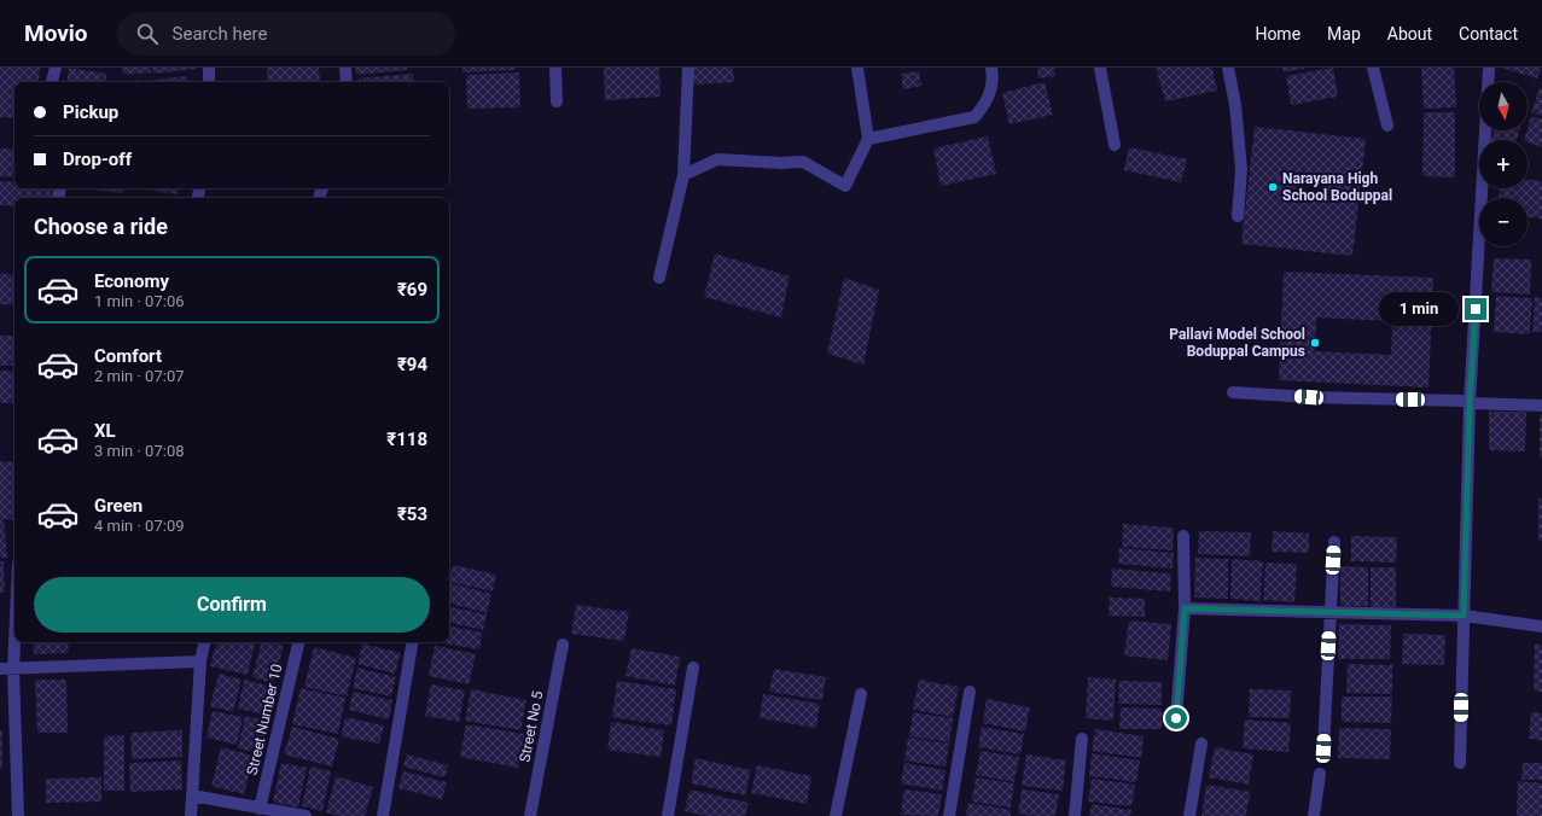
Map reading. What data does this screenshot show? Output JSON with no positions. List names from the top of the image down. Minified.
{"streets":{"street":["Street Number 10","Street No 5"]},"places":["Narayana High School Boduppal","Pallavi Model School Boduppal Campus"],"north":"bottom","page":{"header":"Movio","search":"Search here","nav":["Home","Map","About","Contact"],"map_buttons":["+","−"],"banner":["Pickup","Drop-off"],"heading":"Choose a ride","list":[{"name":"Economy","note":"1 min · 07:06","value":"₹69"},{"name":"Comfort","note":"2 min · 07:07","value":"₹94"},{"name":"XL","note":"3 min · 07:08","value":"₹118"},{"name":"Green","note":"4 min · 07:09","value":"₹53"}],"bubble":"1 min","buttons":"Confirm"}}
